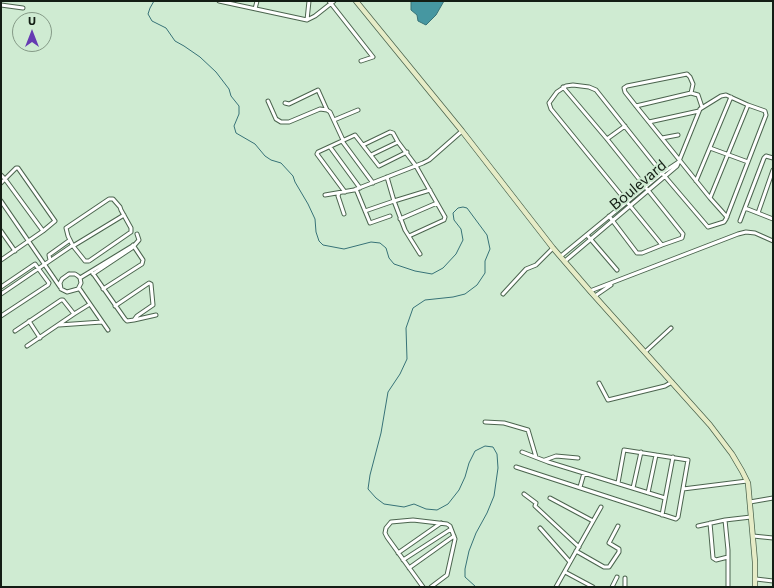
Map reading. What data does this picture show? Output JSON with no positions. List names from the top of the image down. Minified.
{"streets":{"street":["Boulevard"]},"north":"top"}
